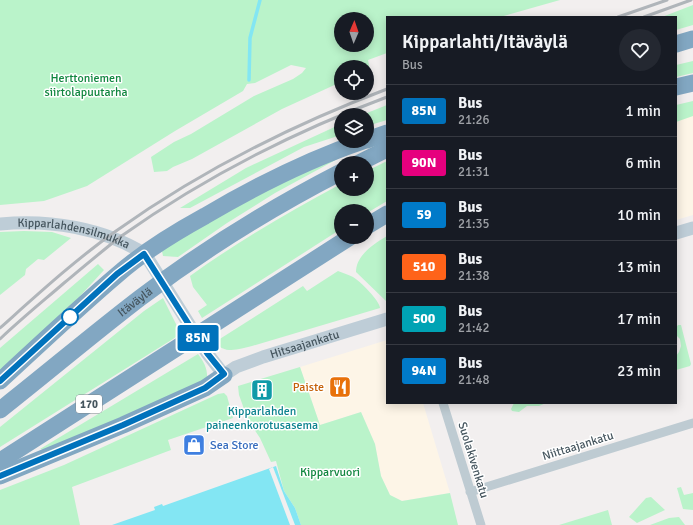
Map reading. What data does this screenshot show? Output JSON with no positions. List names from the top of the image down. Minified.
{"streets":{"highway":["Itäväylä","170"],"main road":["Kipparlahdensilmukka","Hitsaajankatu"],"street":["Niittaajankatu","Suolakivenkatu"]},"crossings":[["Kipparlahdensilmukka","Hitsaajankatu"],["Niittaajankatu","Suolakivenkatu"]],"parks":["Herttoniemen siirtolapuutarha","Kipparvuori"],"places":{"restaurant":["Paiste"],"building":["Kipparlahden paineenkorotusasema"],"shop":["Sea Store"]},"lines":["bus line 85N"],"north":"top","page":{"on_map":"85N","map_buttons":["+","−"],"heading":["Kipparlahti/Itäväylä","Bus"],"list":[{"mark":"85N","name":"Bus","note":"21:26","value":"1 min"},{"mark":"90N","name":"Bus","note":"21:31","value":"6 min"},{"mark":"59","name":"Bus","note":"21:35","value":"10 min"},{"mark":"510","name":"Bus","note":"21:38","value":"13 min"},{"mark":"500","name":"Bus","note":"21:42","value":"17 min"},{"mark":"94N","name":"Bus","note":"21:48","value":"23 min"}]}}
